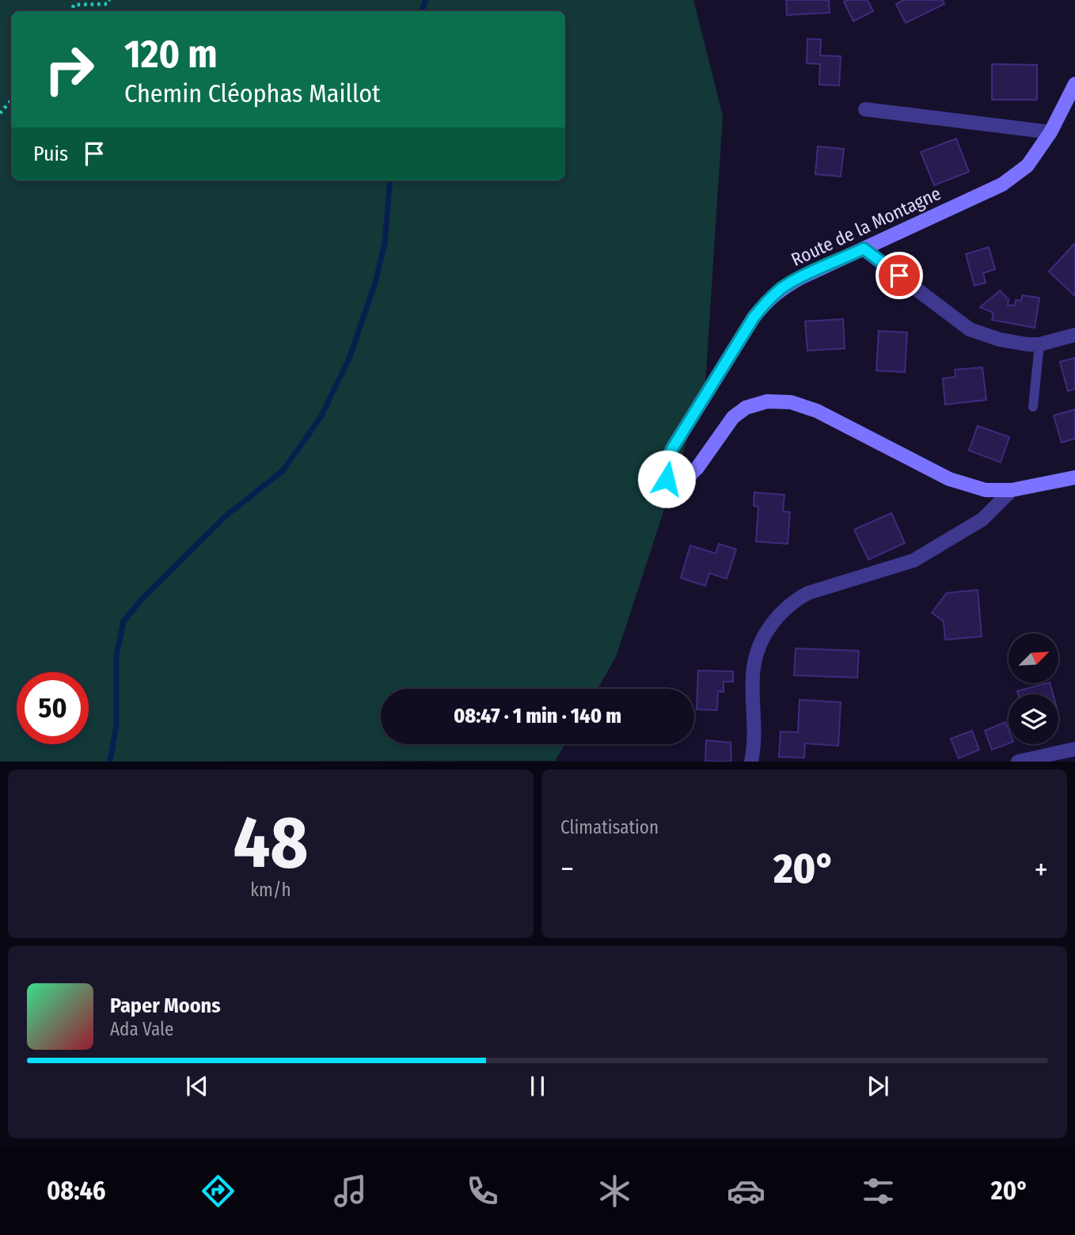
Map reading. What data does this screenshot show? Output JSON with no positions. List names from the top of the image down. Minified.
{"streets":{"main road":["Route de la Montagne"]},"north":"top right","page":{"turn":["120 m","Chemin Cléophas Maillot"],"then":"Puis","limit":"50","trip":"08:47 · 1 min · 140 m","tile":[["48","km/h"],"Climatisation"],"heat":["−","20°","+"],"song":["Paper Moons","Ada Vale"],"tabs":["08:46","20°"]}}
